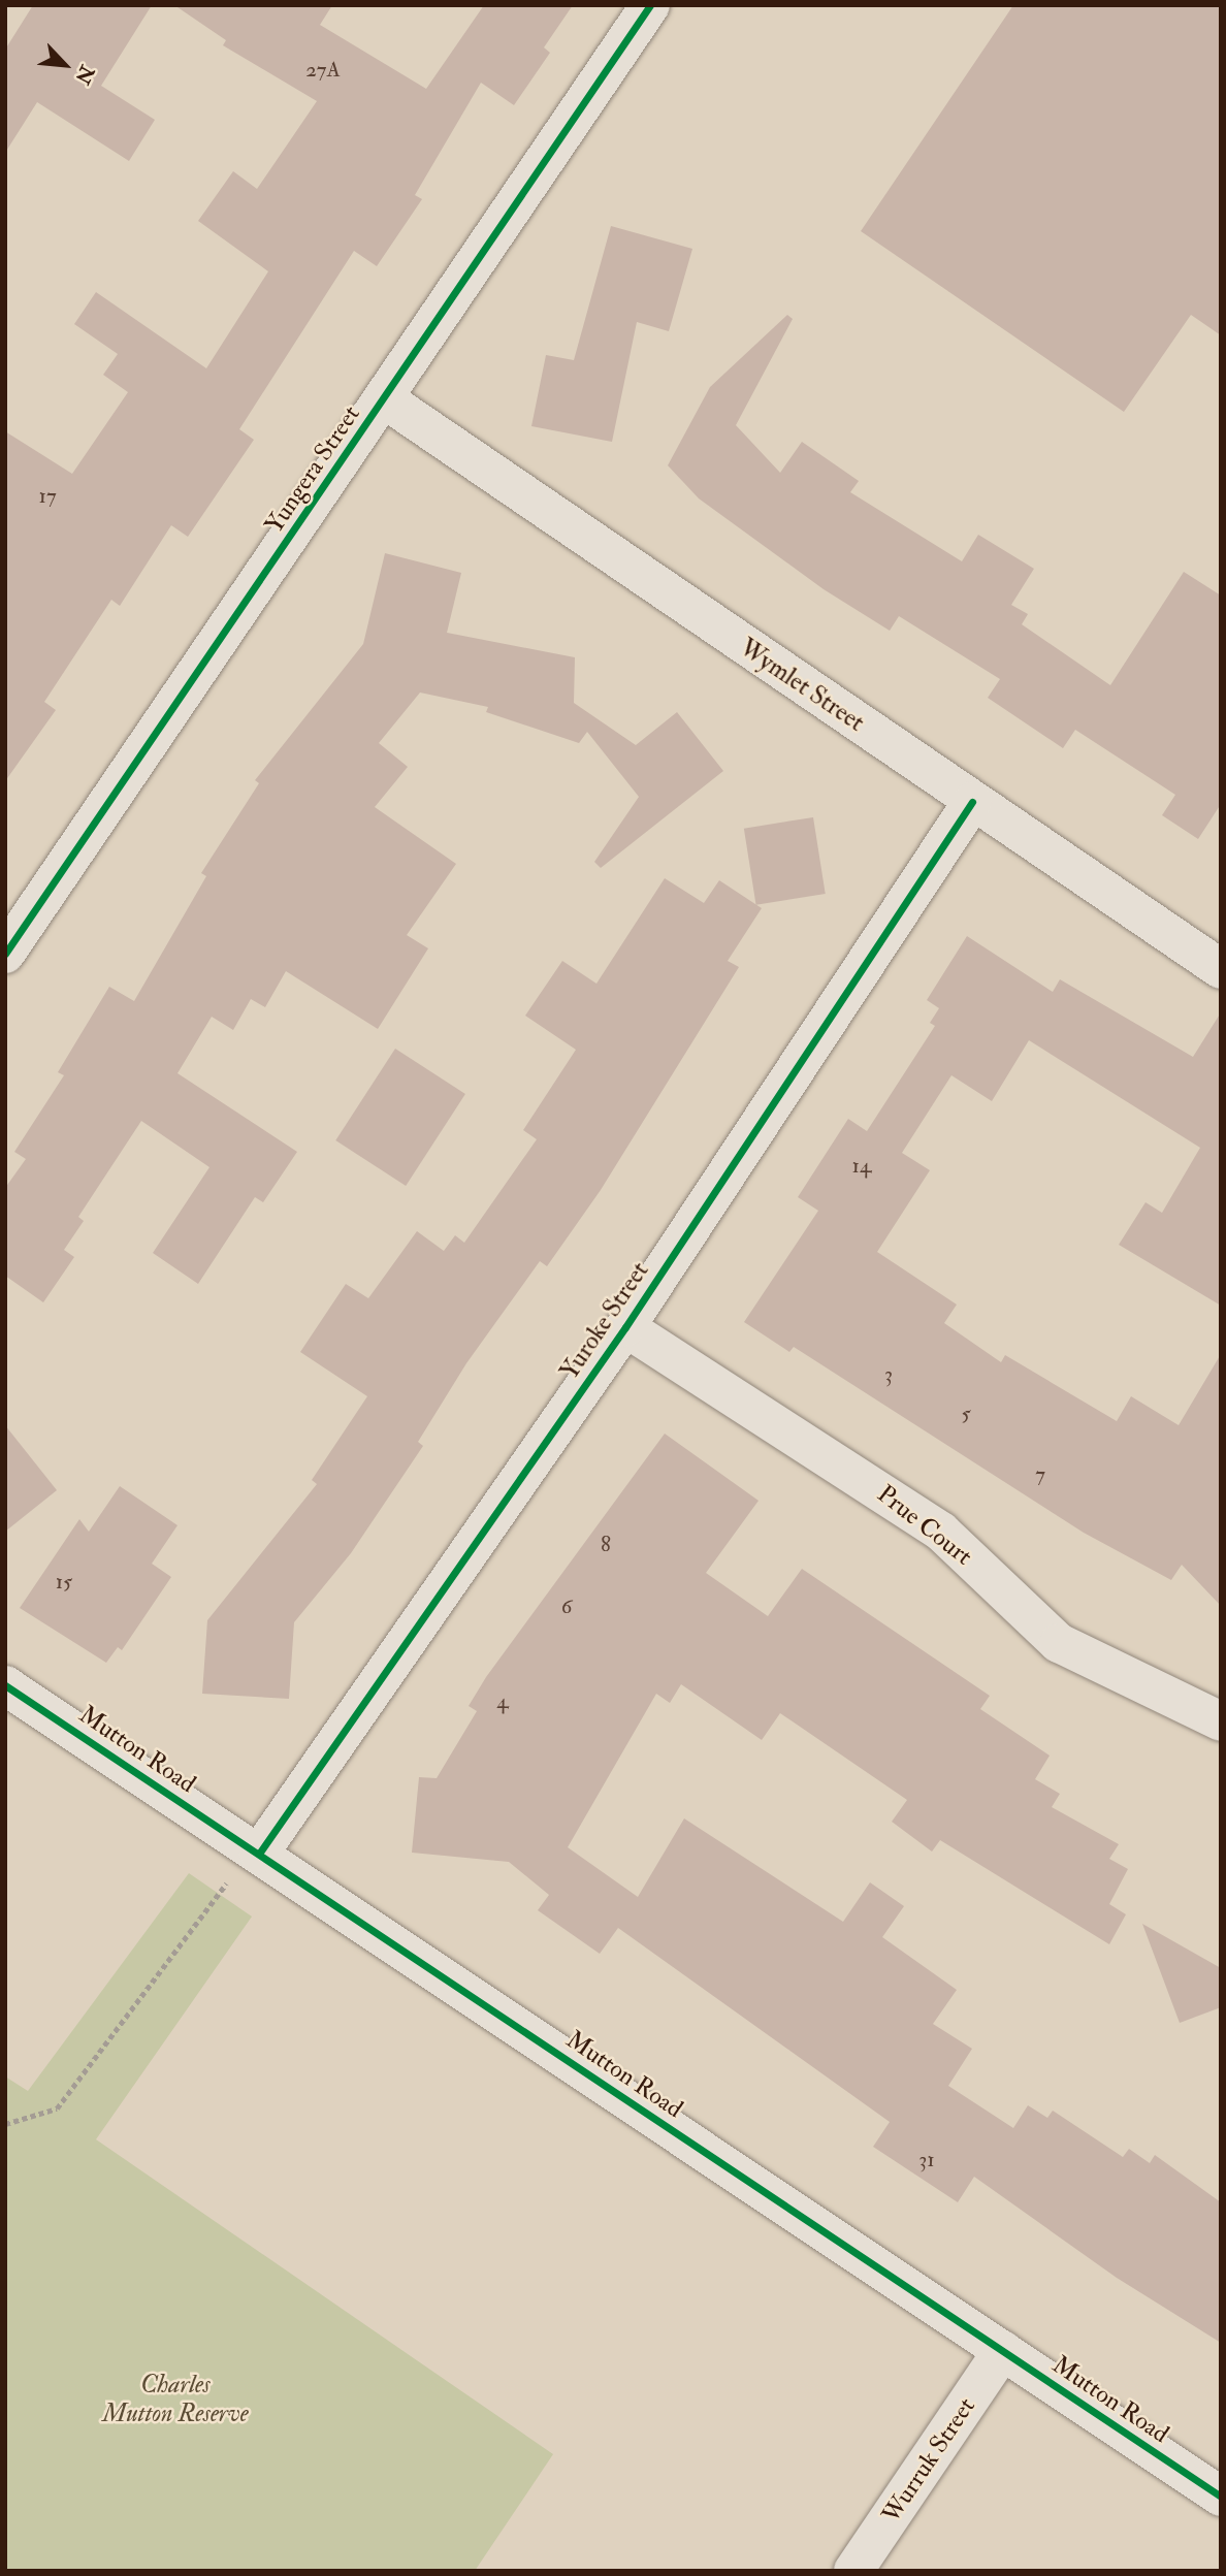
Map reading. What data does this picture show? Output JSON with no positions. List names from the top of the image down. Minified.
{"streets":{"street":["Yungera Street","Wymlet Street","Yuroke Street","Prue Court","Mutton Road","Wurruk Street"]},"crossings":[["Yungera Street","Wymlet Street"],["Wymlet Street","Yuroke Street"],["Yuroke Street","Prue Court"],["Yuroke Street","Mutton Road"],["Mutton Road","Wurruk Street"]],"parks":["Charles Mutton Reserve"],"house_numbers":["27A","17","14","3","5","7","8","15","6","4","31"],"north":"bottom right"}
